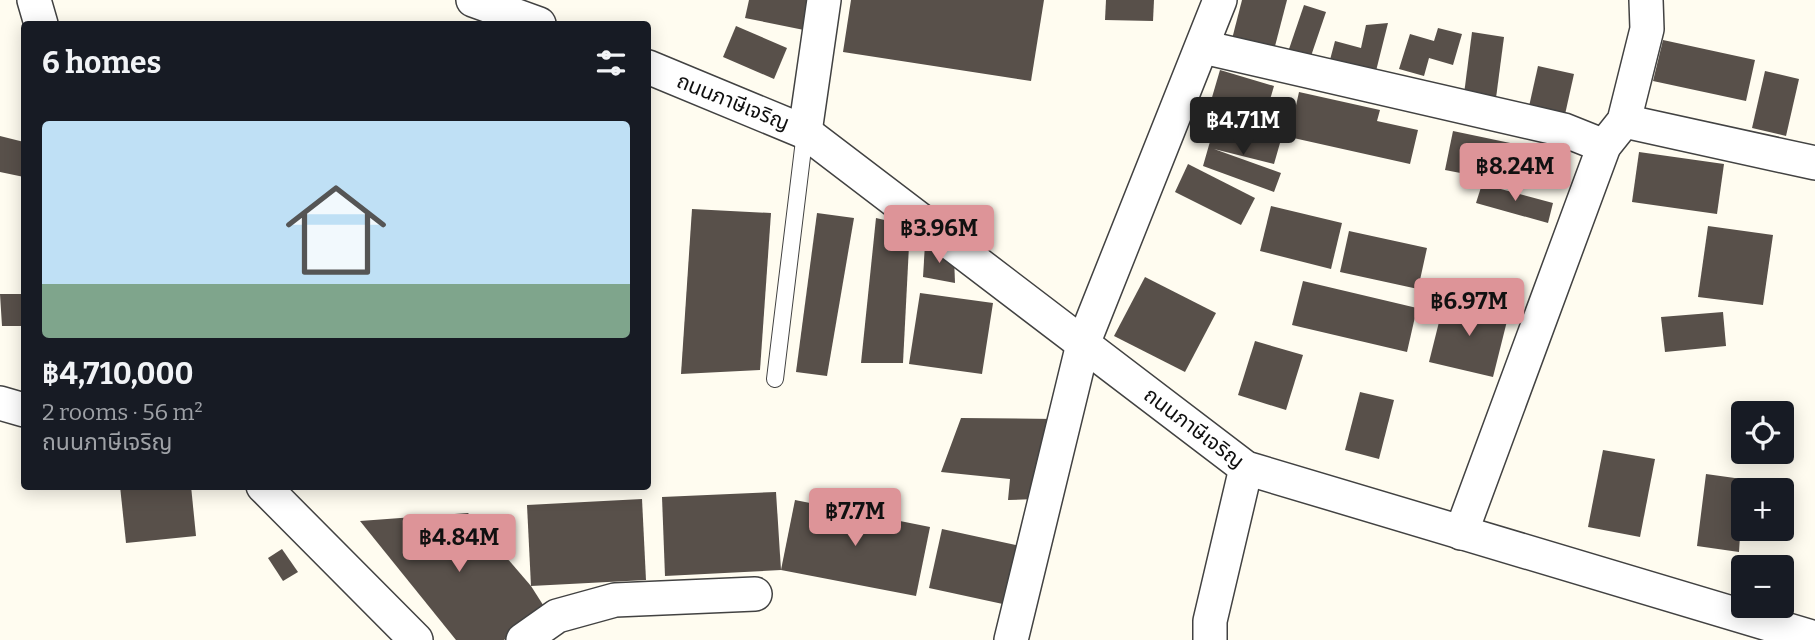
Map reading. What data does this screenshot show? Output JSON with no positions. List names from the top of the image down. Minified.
{"streets":{"street":["ถนนภาษีเจริญ"]},"page":{"heading":"6 homes","price":["฿4.71M","฿8.24M","฿3.96M","฿6.97M","฿7.7M","฿4.84M"],"list":[{"name":"฿4,710,000","note":"2 rooms · 56 m² · ถนนภาษีเจริญ"}],"map_buttons":["+","−"]}}
